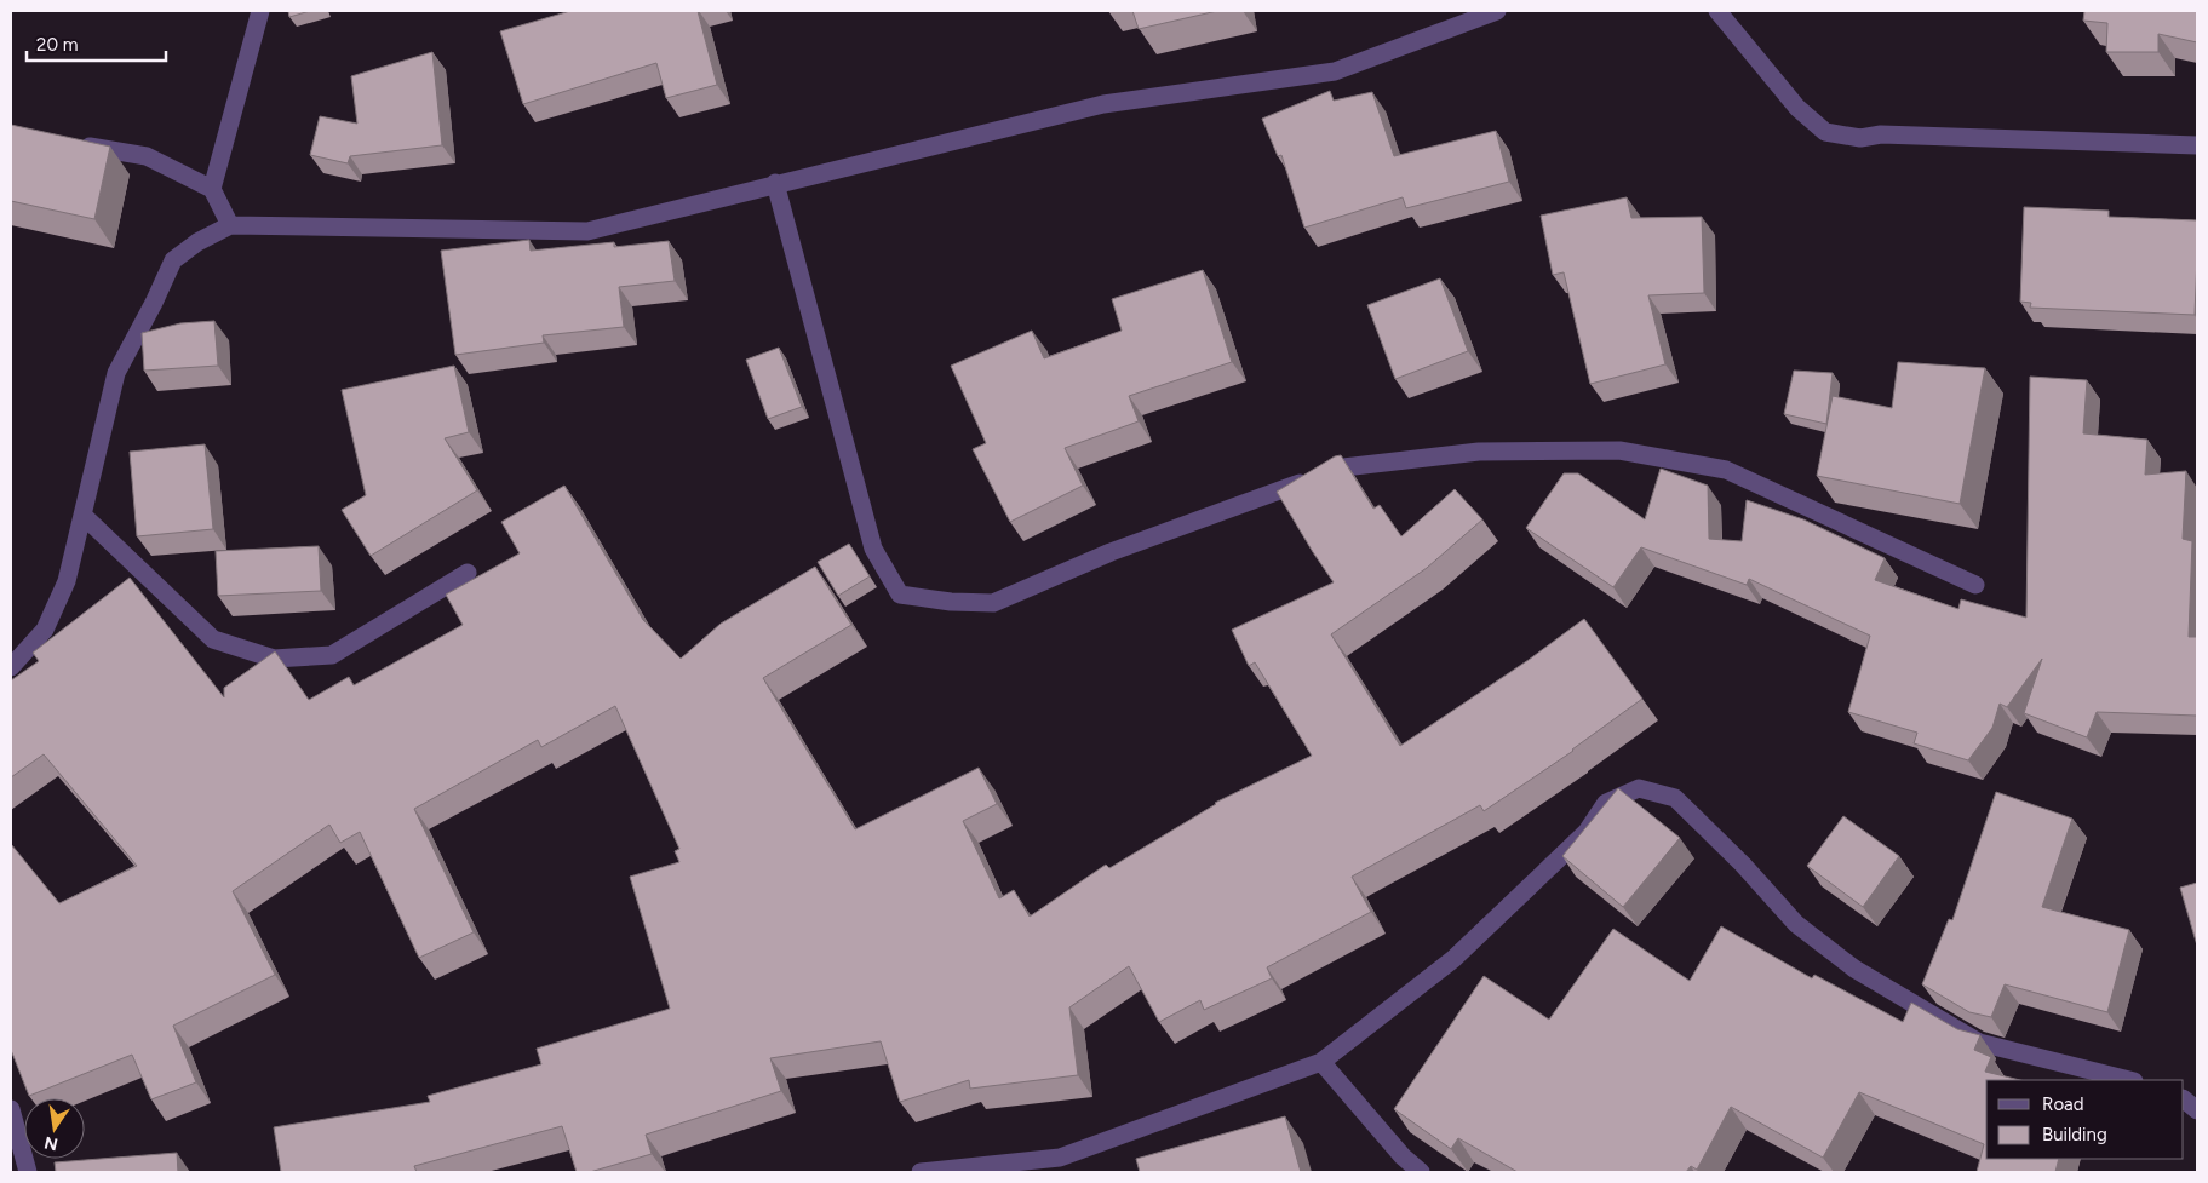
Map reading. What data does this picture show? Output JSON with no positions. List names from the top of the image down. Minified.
{"legend":["Road","Building"],"scale_bar":"20 m","north":"bottom"}
